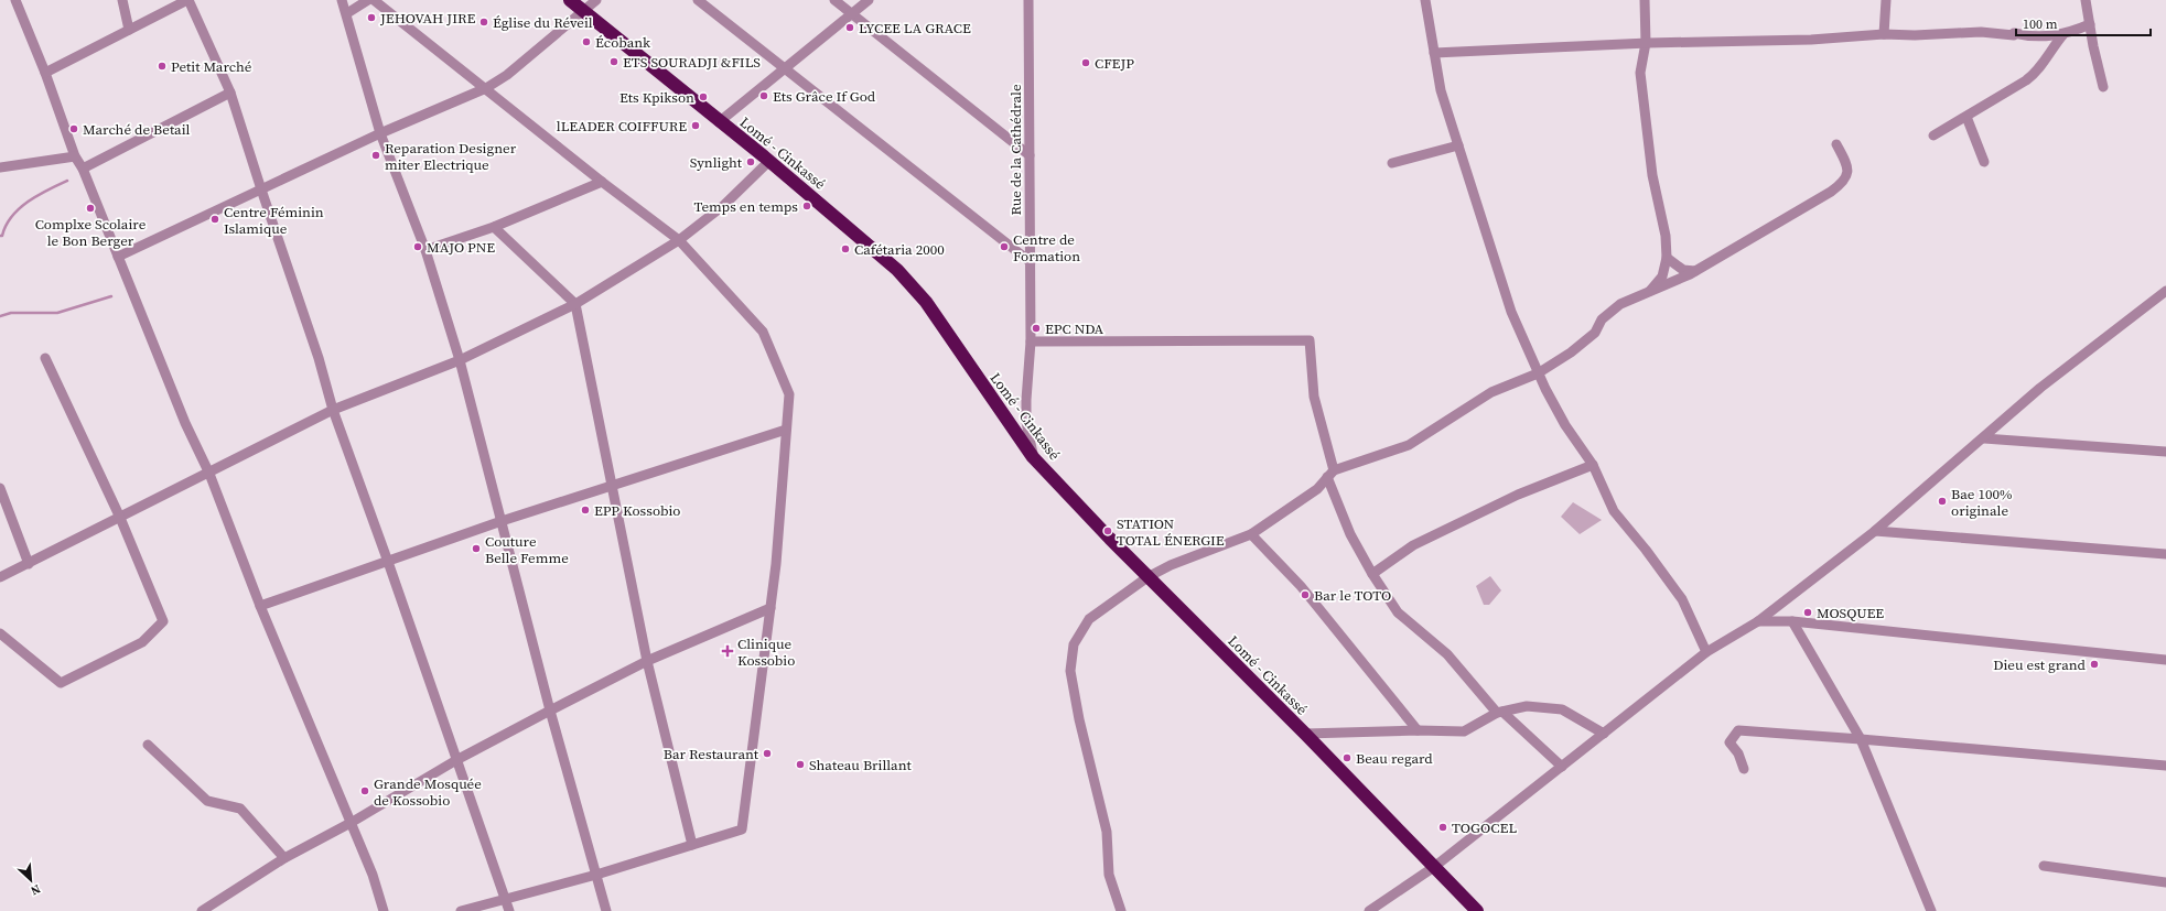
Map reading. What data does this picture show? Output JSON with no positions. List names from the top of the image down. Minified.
{"streets":{"highway":["Lomé - Cinkassé"],"street":["Rue de la Cathédrale"]},"crossings":[["Rue de la Cathédrale","Lomé - Cinkassé"]],"places":{"other":["JEHOVAH JIRE","Église du Réveil","LYCEE LA GRACE","Écobank","ETS SOURADJI &FILS","CFEJP","Petit Marché","Ets Grâce If God","Ets Kpikson","lLEADER COIFFURE","Marché de Betail","Reparation Designer miter Electrique","Synlight","Temps en temps","Complxe Scolaire le Bon Berger","Centre Féminin Islamique","MAJO PNE","Centre de Formation","Cafétaria 2000","EPC NDA","Bae 100% originale","EPP Kossobio","STATION TOTAL ÉNERGIE","Couture Belle Femme","Bar le TOTO","MOSQUEE","Dieu est grand","Bar Restaurant","Beau regard","Shateau Brillant","Grande Mosquée de Kossobio","TOGOCEL"],"health":["Clinique Kossobio"]},"scale_bar":"100 m","north":"bottom right"}
